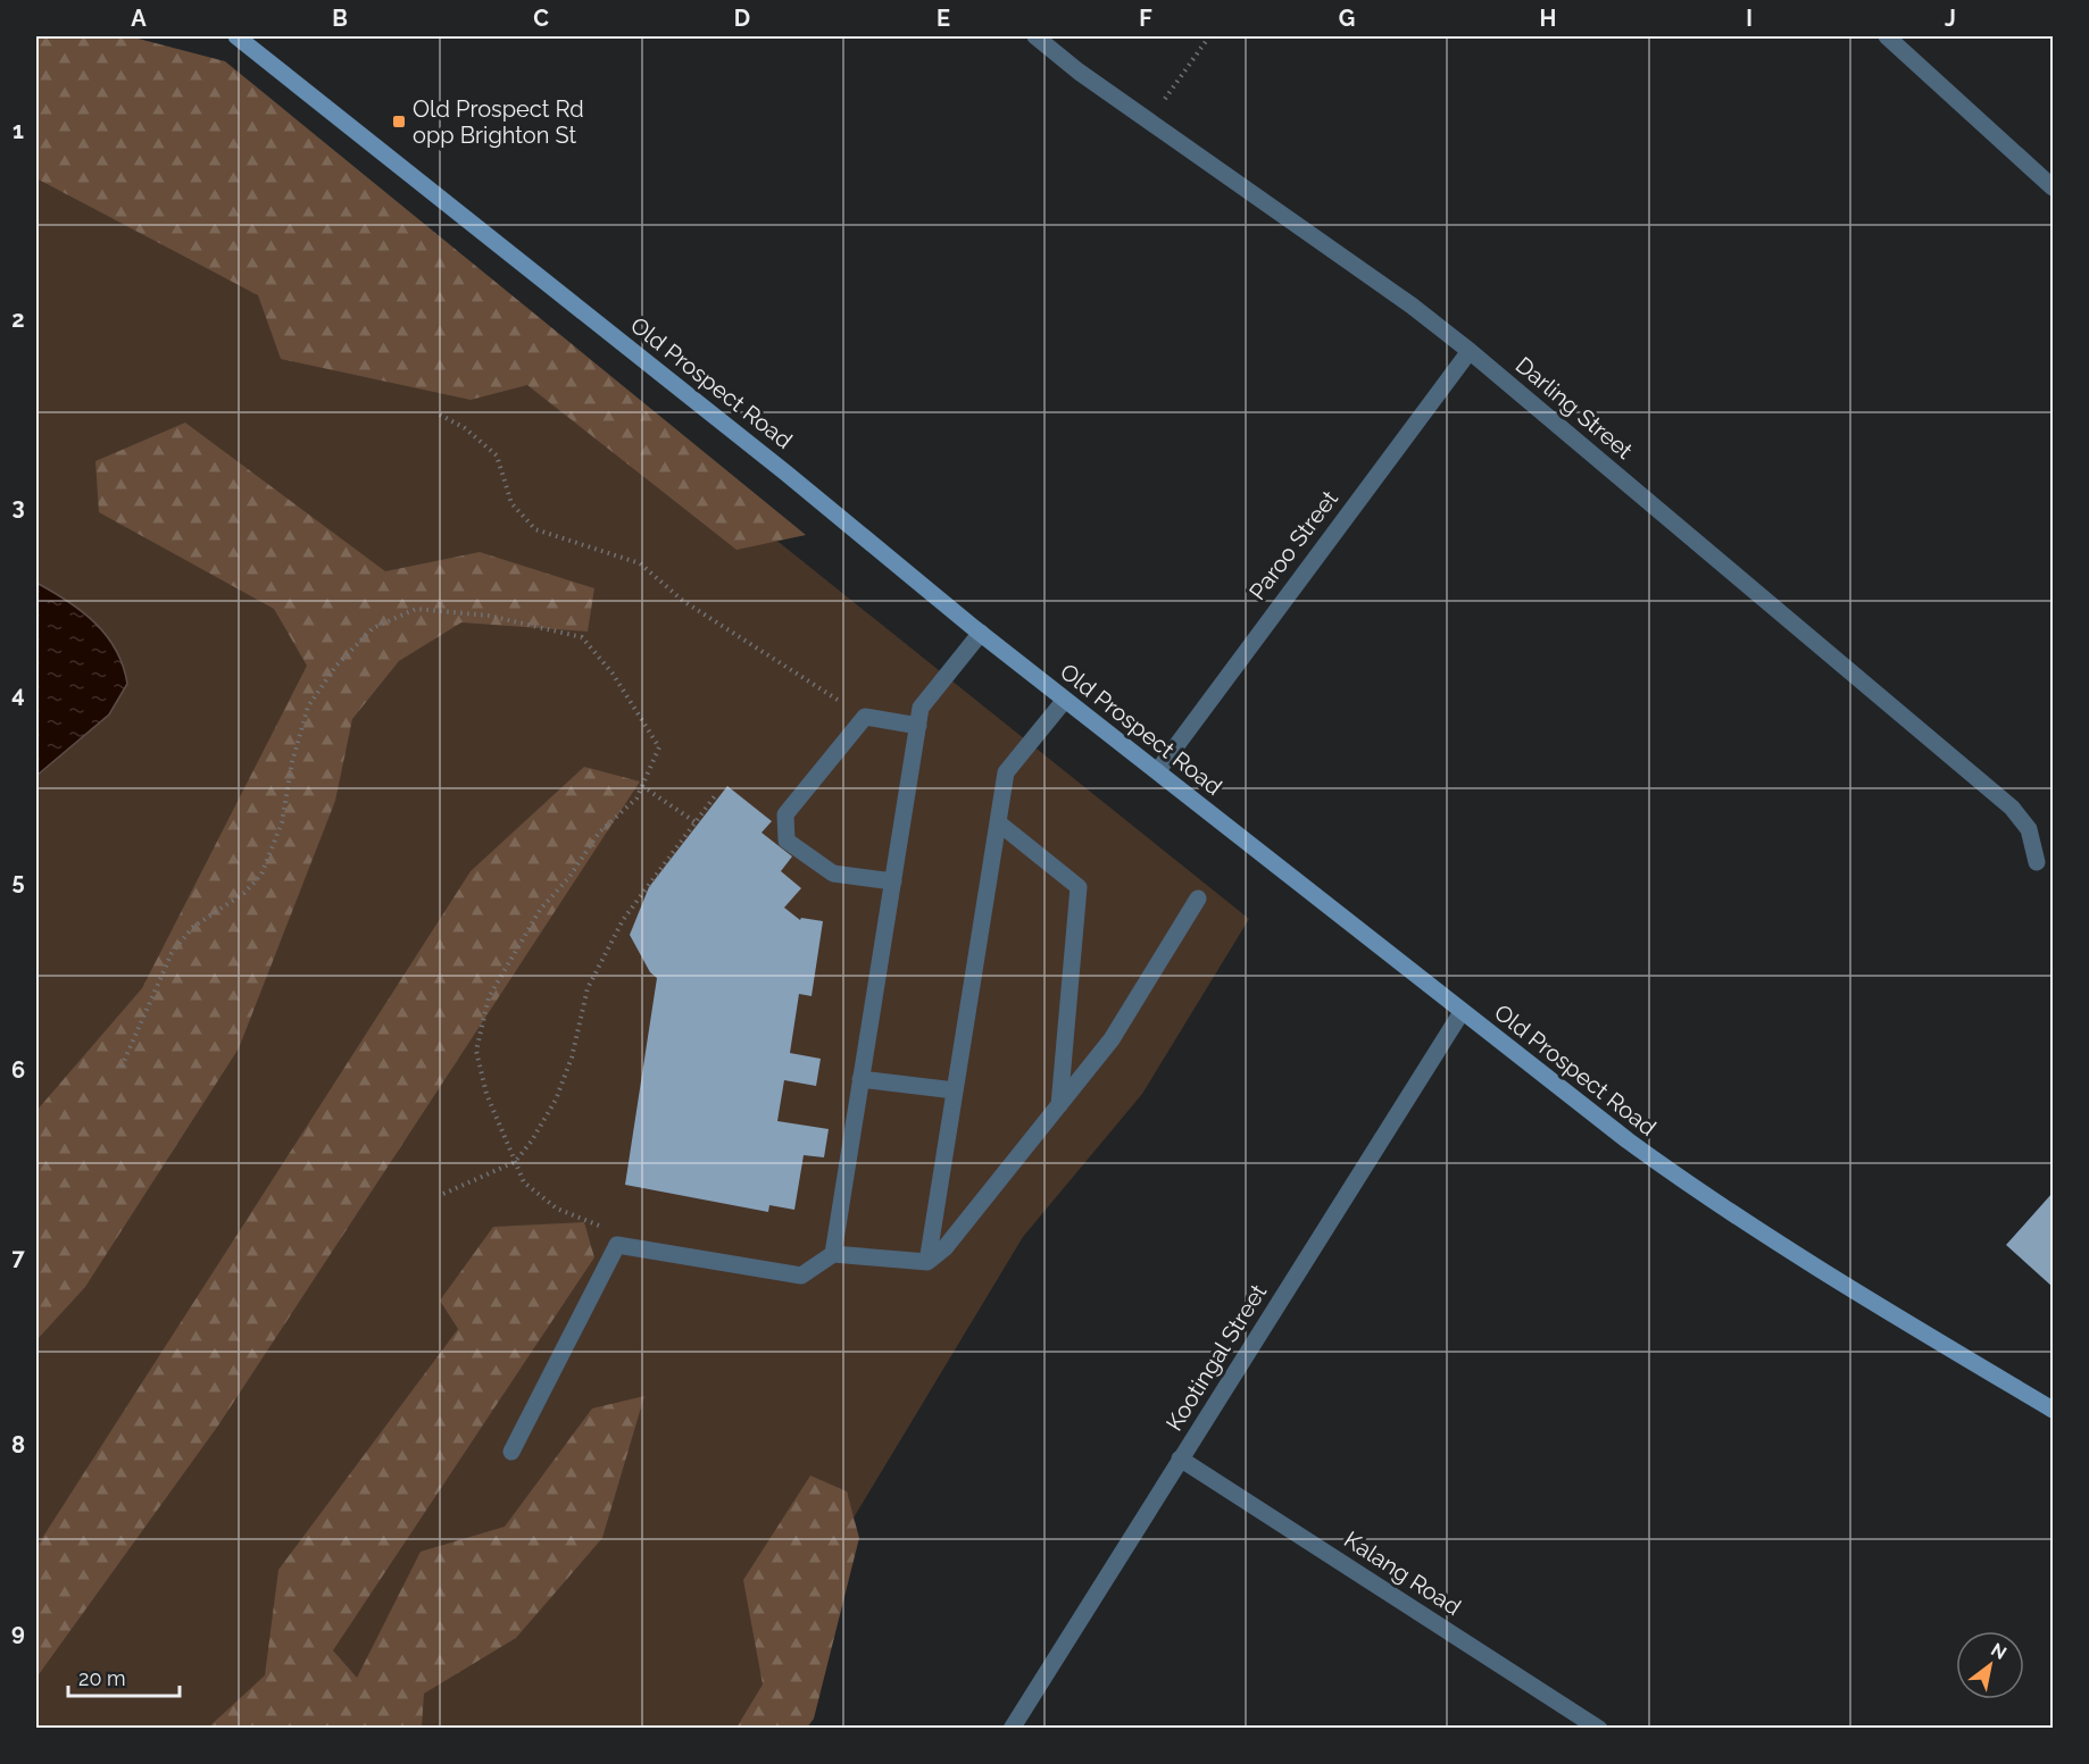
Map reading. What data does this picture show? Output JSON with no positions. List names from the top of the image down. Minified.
{"streets":{"main road":["Old Prospect Road"],"street":["Darling Street","Paroo Street","Kootingal Street","Kalang Road"]},"crossings":[["Old Prospect Road","Paroo Street"],["Old Prospect Road","Kootingal Street"],["Darling Street","Paroo Street"],["Kootingal Street","Kalang Road"]],"places":{"transit":["Old Prospect Rd opp Brighton St"]},"scale_bar":"20 m","north":"top right","grid":{"columns":["A","B","C","D","E","F","G","H","I","J"],"rows":["1","2","3","4","5","6","7","8","9"]}}
